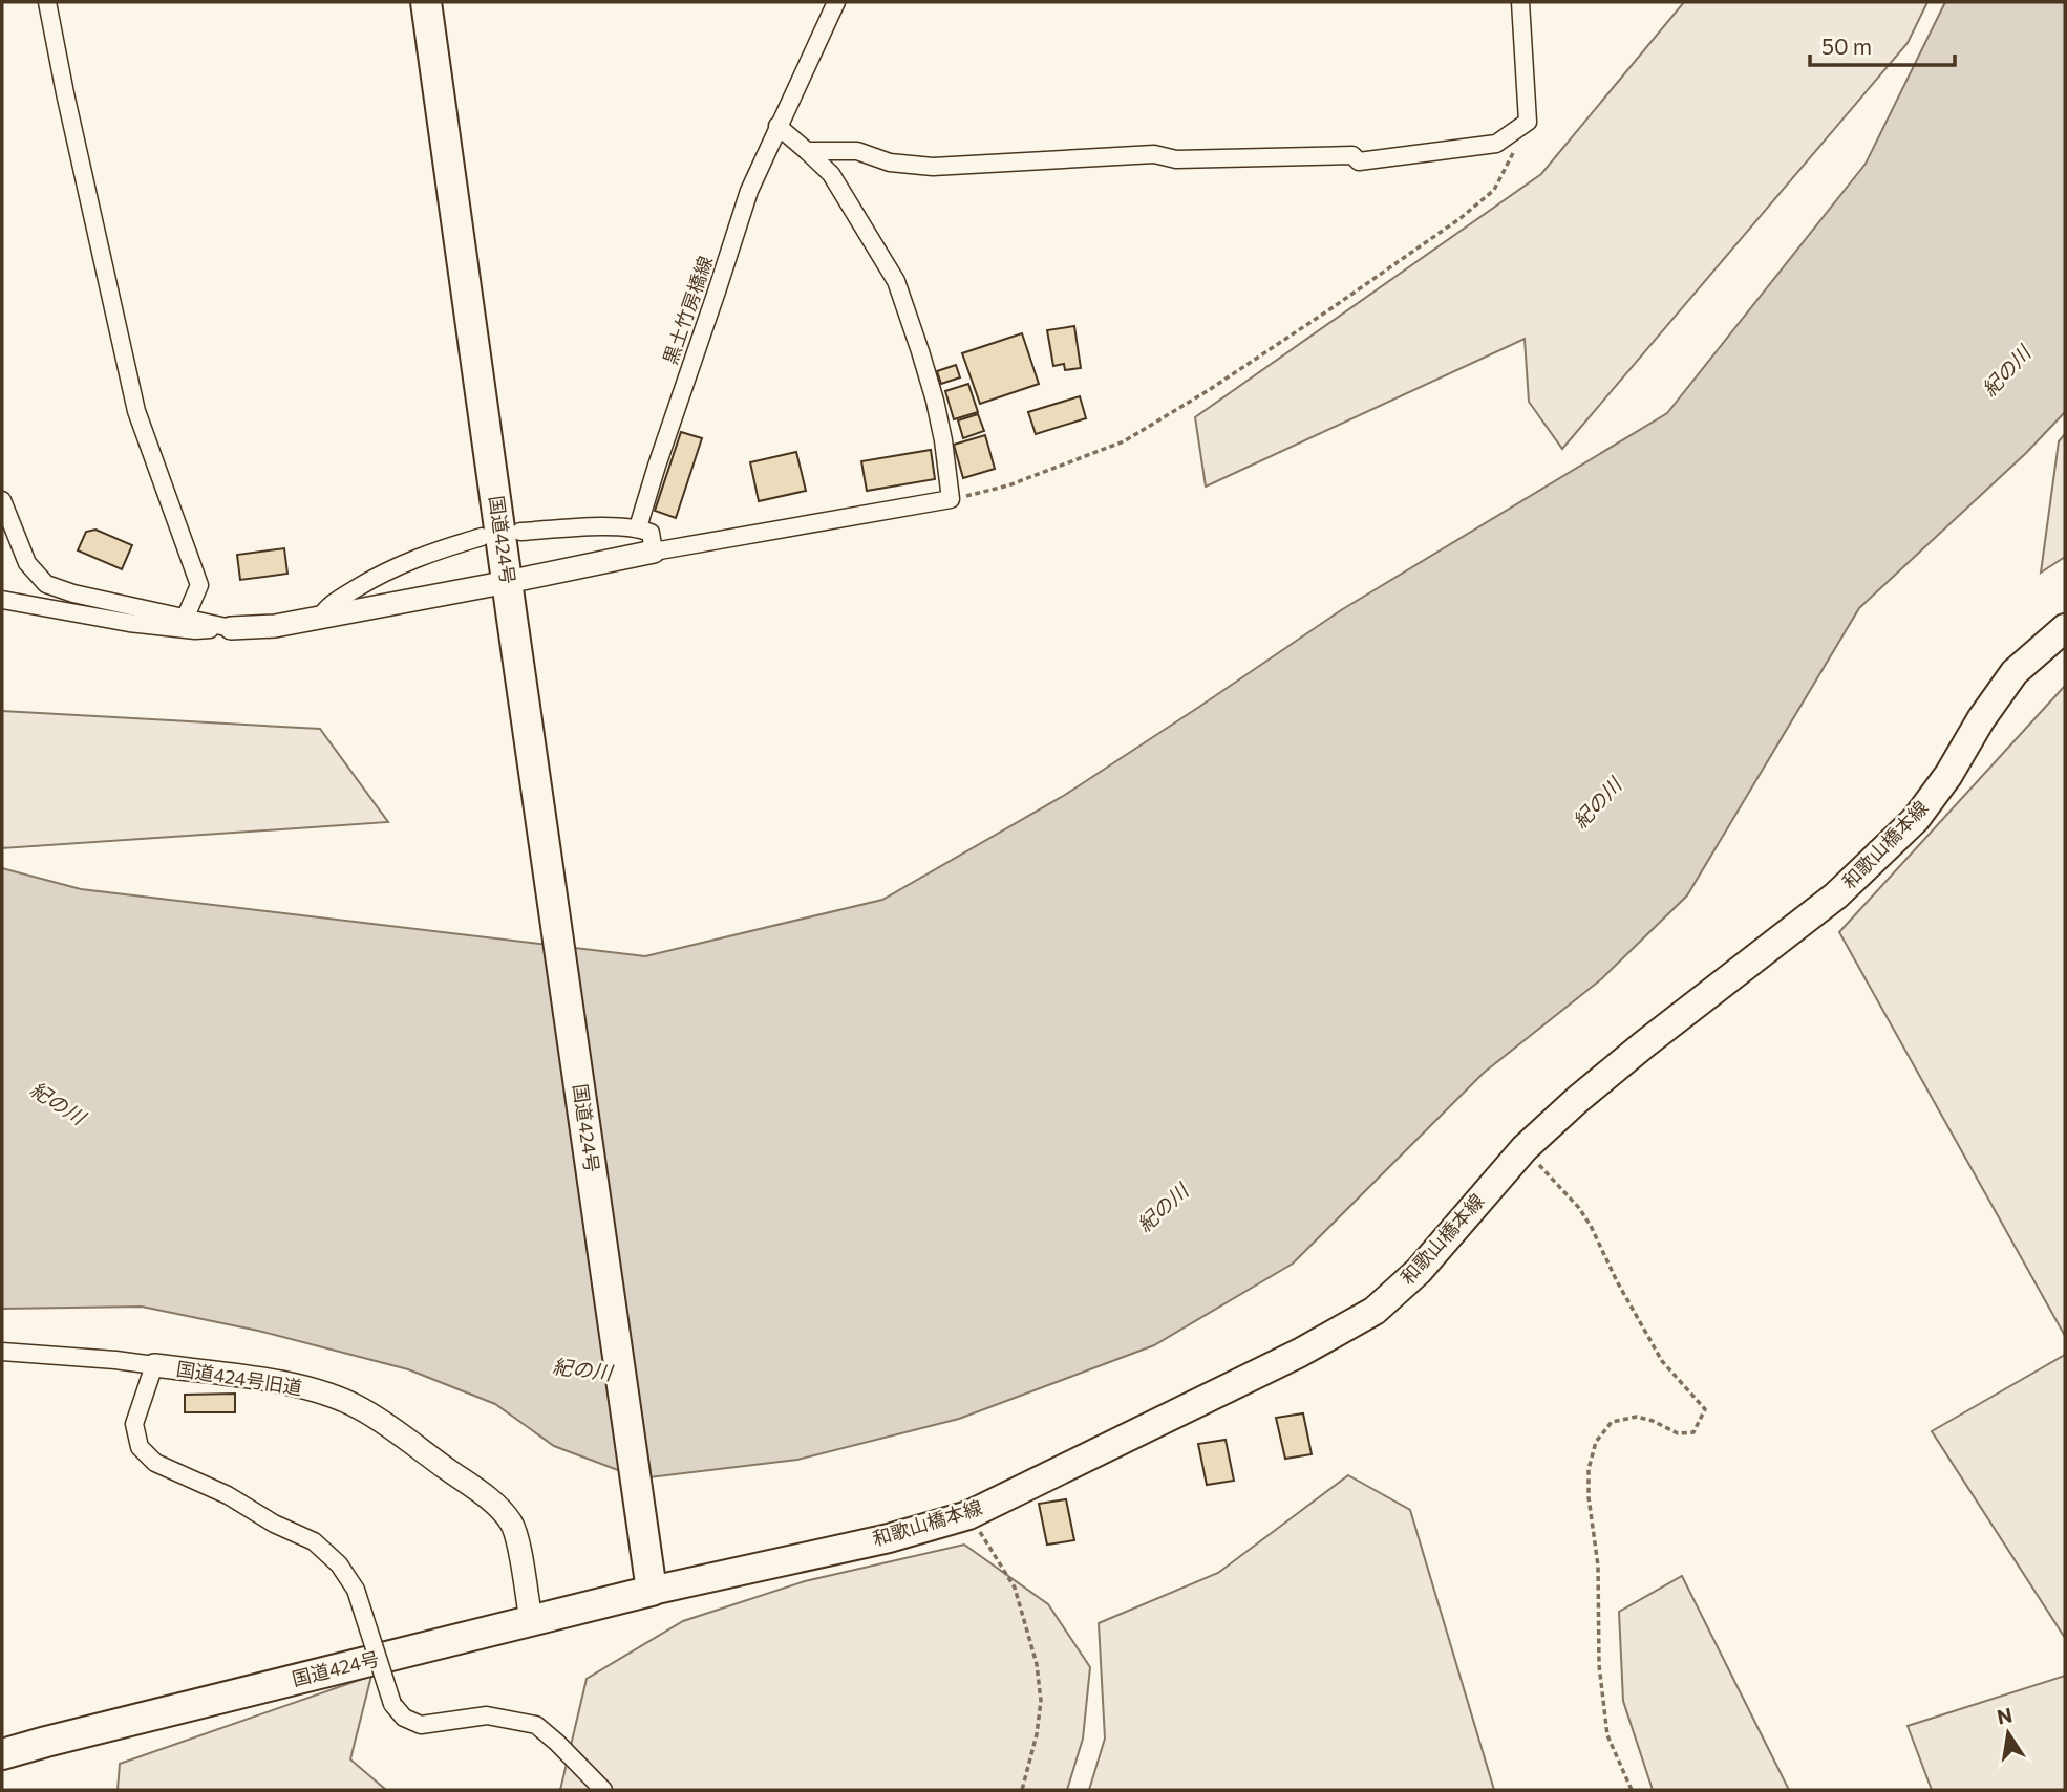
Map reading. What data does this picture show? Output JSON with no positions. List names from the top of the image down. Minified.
{"streets":{"highway":["国道424号"],"main road":["和歌山橋本線"],"street":["黒土竹房橋線","国道424号旧道"]},"crossings":[["国道424号","和歌山橋本線"],["国道424号","国道424号旧道"]],"water":["紀の川"],"scale_bar":"50 m","north":"top"}
